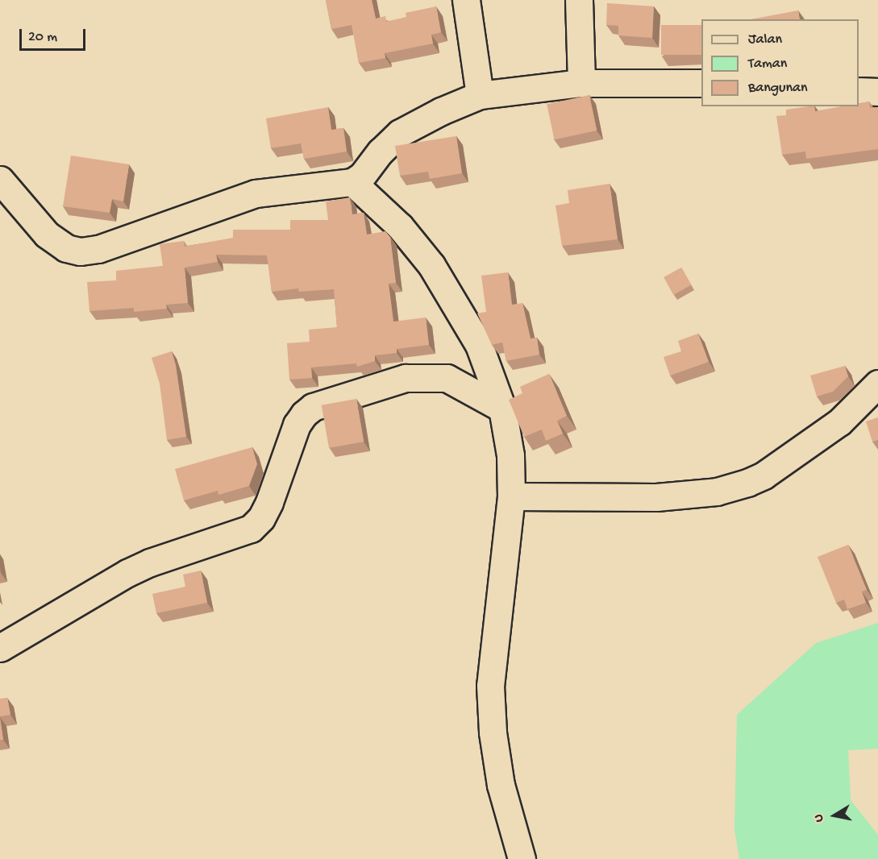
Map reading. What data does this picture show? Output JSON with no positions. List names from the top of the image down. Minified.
{"legend":["Jalan","Taman","Bangunan"],"scale_bar":"20 m","north":"left"}
